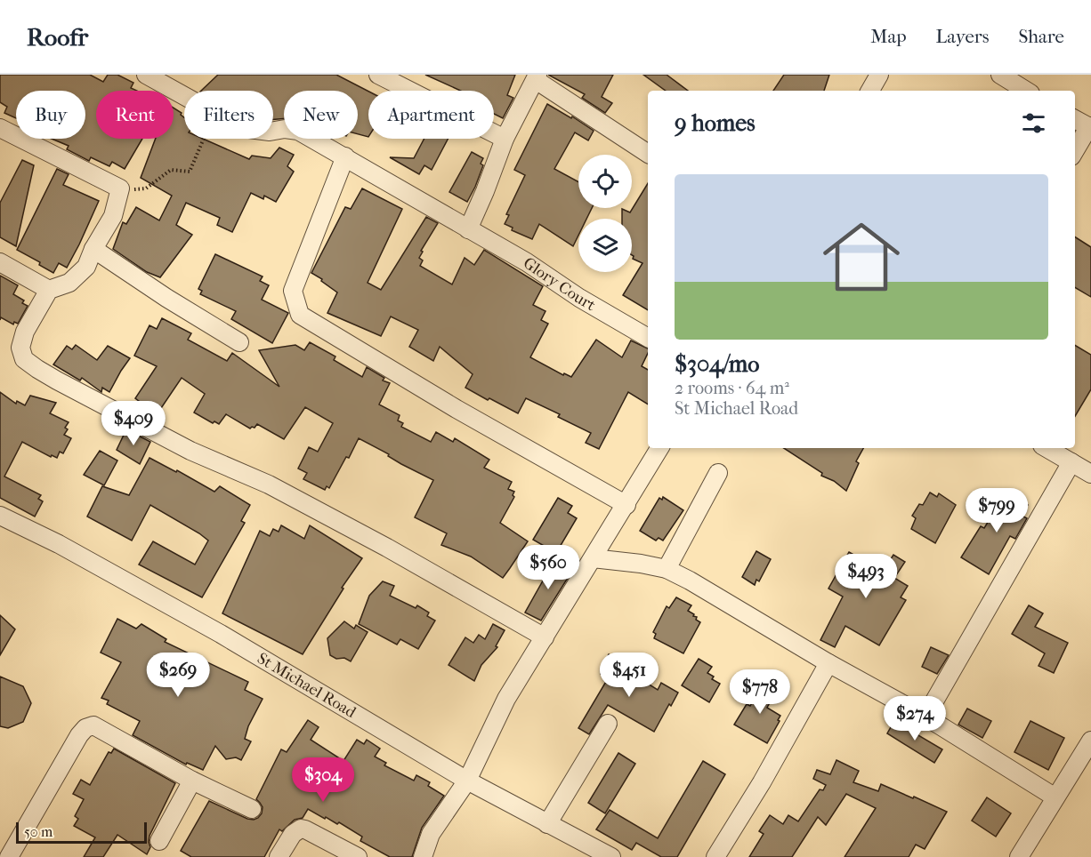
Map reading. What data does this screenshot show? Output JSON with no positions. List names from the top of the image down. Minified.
{"streets":{"street":["Glory Court","St Michael Road"]},"scale_bar":"50 m","page":{"header":"Roofr","nav":["Map","Layers","Share"],"chip":["Buy","Rent","Filters","New","Apartment"],"heading":"9 homes","list":[{"name":"$304/mo","note":"2 rooms · 64 m² · St Michael Road"}],"price":["$409","$799","$560","$493","$269","$451","$778","$274","$304"],"scale":"50 m"}}
